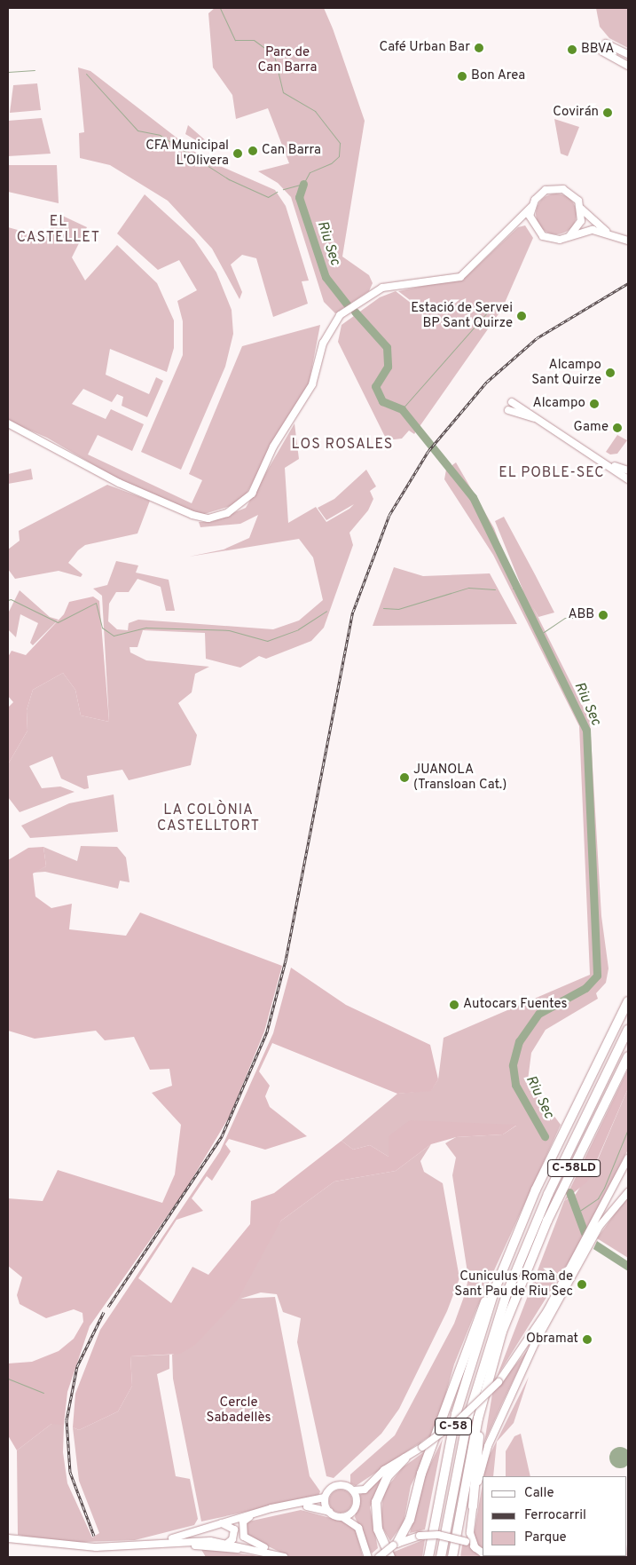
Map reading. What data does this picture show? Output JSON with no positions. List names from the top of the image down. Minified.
{"streets":{"highway":["C-58LD","C-58"]},"districts":["EL CASTELLET","LOS ROSALES","EL POBLE-SEC","LA COLÒNIA CASTELLTORT"],"water":["Riu Sec"],"parks":["Parc de Can Barra","Cercle Sabadellès"],"places":["Café Urban Bar","BBVA","Bon Area","Covirán","Can Barra","CFA Municipal L'Olivera","Estació de Servei BP Sant Quirze","Alcampo Sant Quirze","Alcampo","Game","ABB","JUANOLA (Transloan Cat.)","Autocars Fuentes","Cuniculus Romà de Sant Pau de Riu Sec","Obramat"],"legend":["Calle","Ferrocarril","Parque"]}
